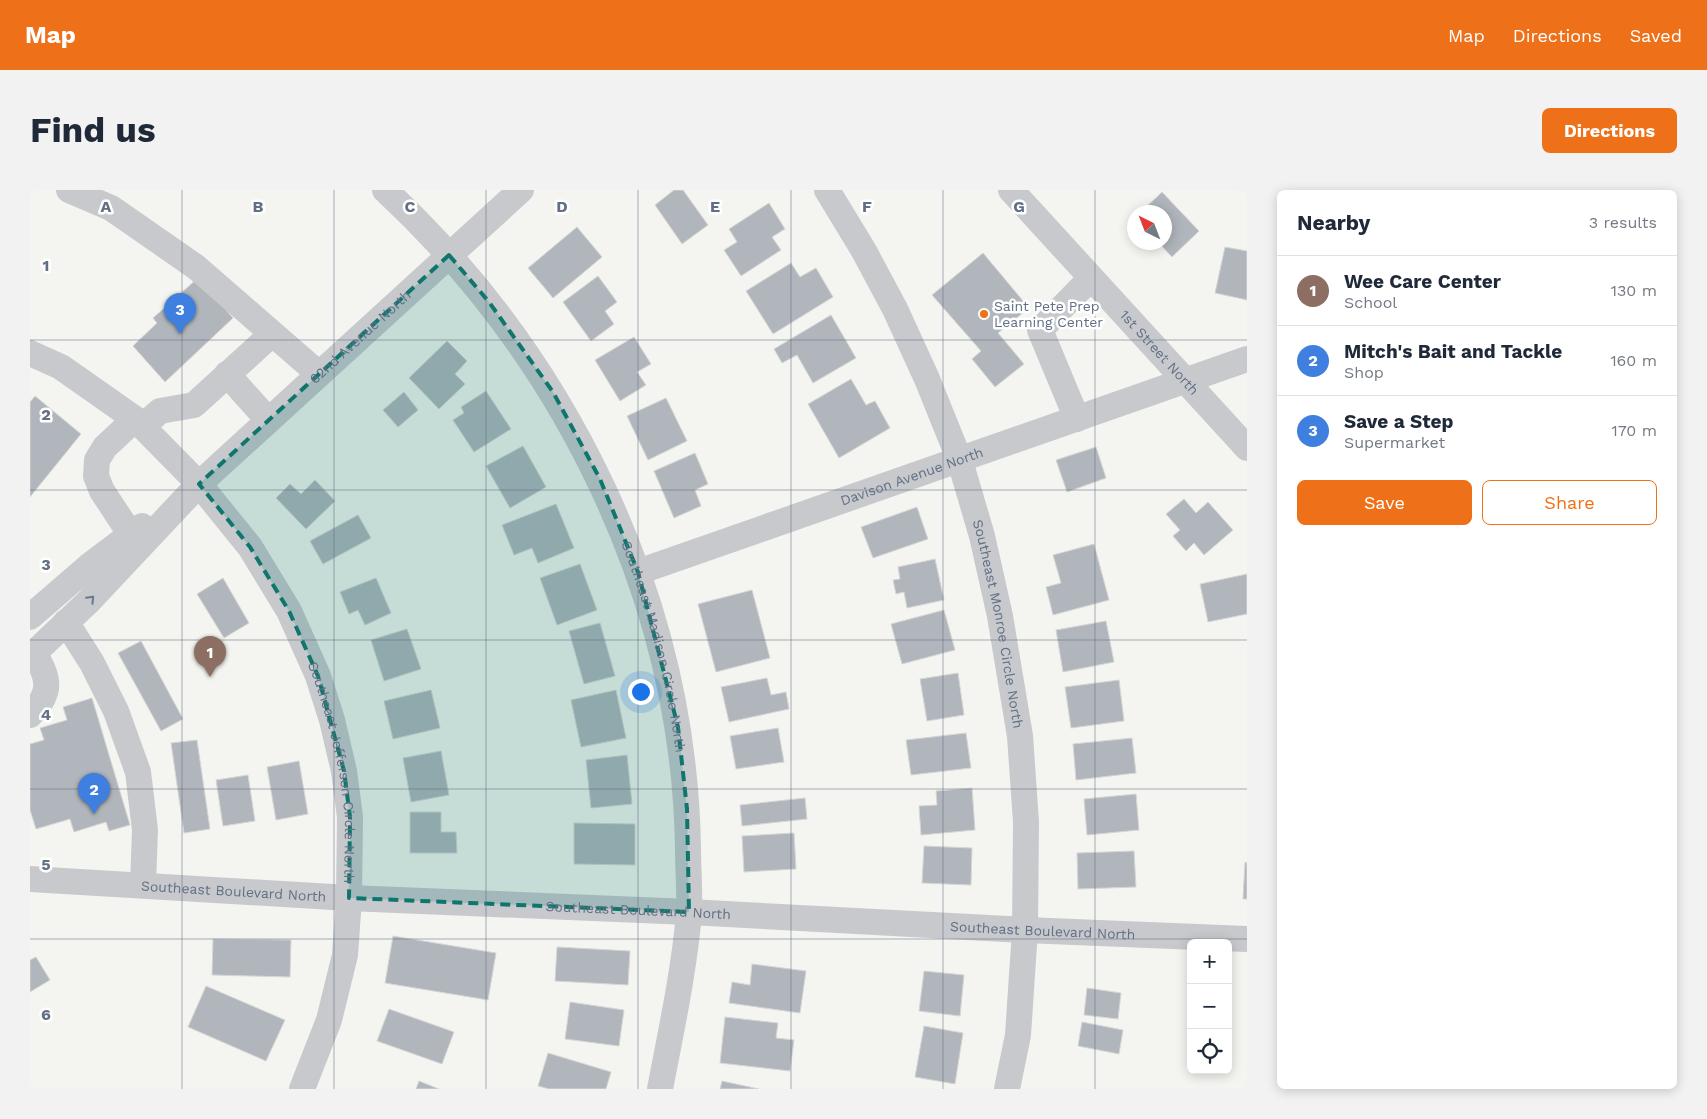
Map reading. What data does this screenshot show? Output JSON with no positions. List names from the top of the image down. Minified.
{"streets":{"street":["62nd Avenue North","1st Street North","Davison Avenue North","Southeast Monroe Circle North","Southeast Madison Circle North","Southeast Jefferson Circle North","Southeast Boulevard North"]},"crossings":[["62nd Avenue North","Southeast Madison Circle North"],["62nd Avenue North","Southeast Jefferson Circle North"],["1st Street North","Davison Avenue North"],["Davison Avenue North","Southeast Monroe Circle North"],["Davison Avenue North","Southeast Madison Circle North"],["Southeast Monroe Circle North","Southeast Boulevard North"],["Southeast Madison Circle North","Southeast Boulevard North"],["Southeast Jefferson Circle North","Southeast Boulevard North"]],"places":["Saint Pete Prep Learning Center"],"north":"top left","page":{"header":"Map","nav":["Map","Directions","Saved"],"buttons":["Directions",["Save","Share"]],"title":"Find us","heading":["Nearby","3 results"],"list":[{"mark":"1","name":"Wee Care Center","note":"School","value":"130 m"},{"mark":"2","name":"Mitch's Bait and Tackle","note":"Shop","value":"160 m"},{"mark":"3","name":"Save a Step","note":"Supermarket","value":"170 m"}],"pins":["3","1","2"],"map_buttons":["+","−"]},"grid":{"columns":["A","B","C","D","E","F","G"],"rows":["1","2","3","4","5","6"]}}
